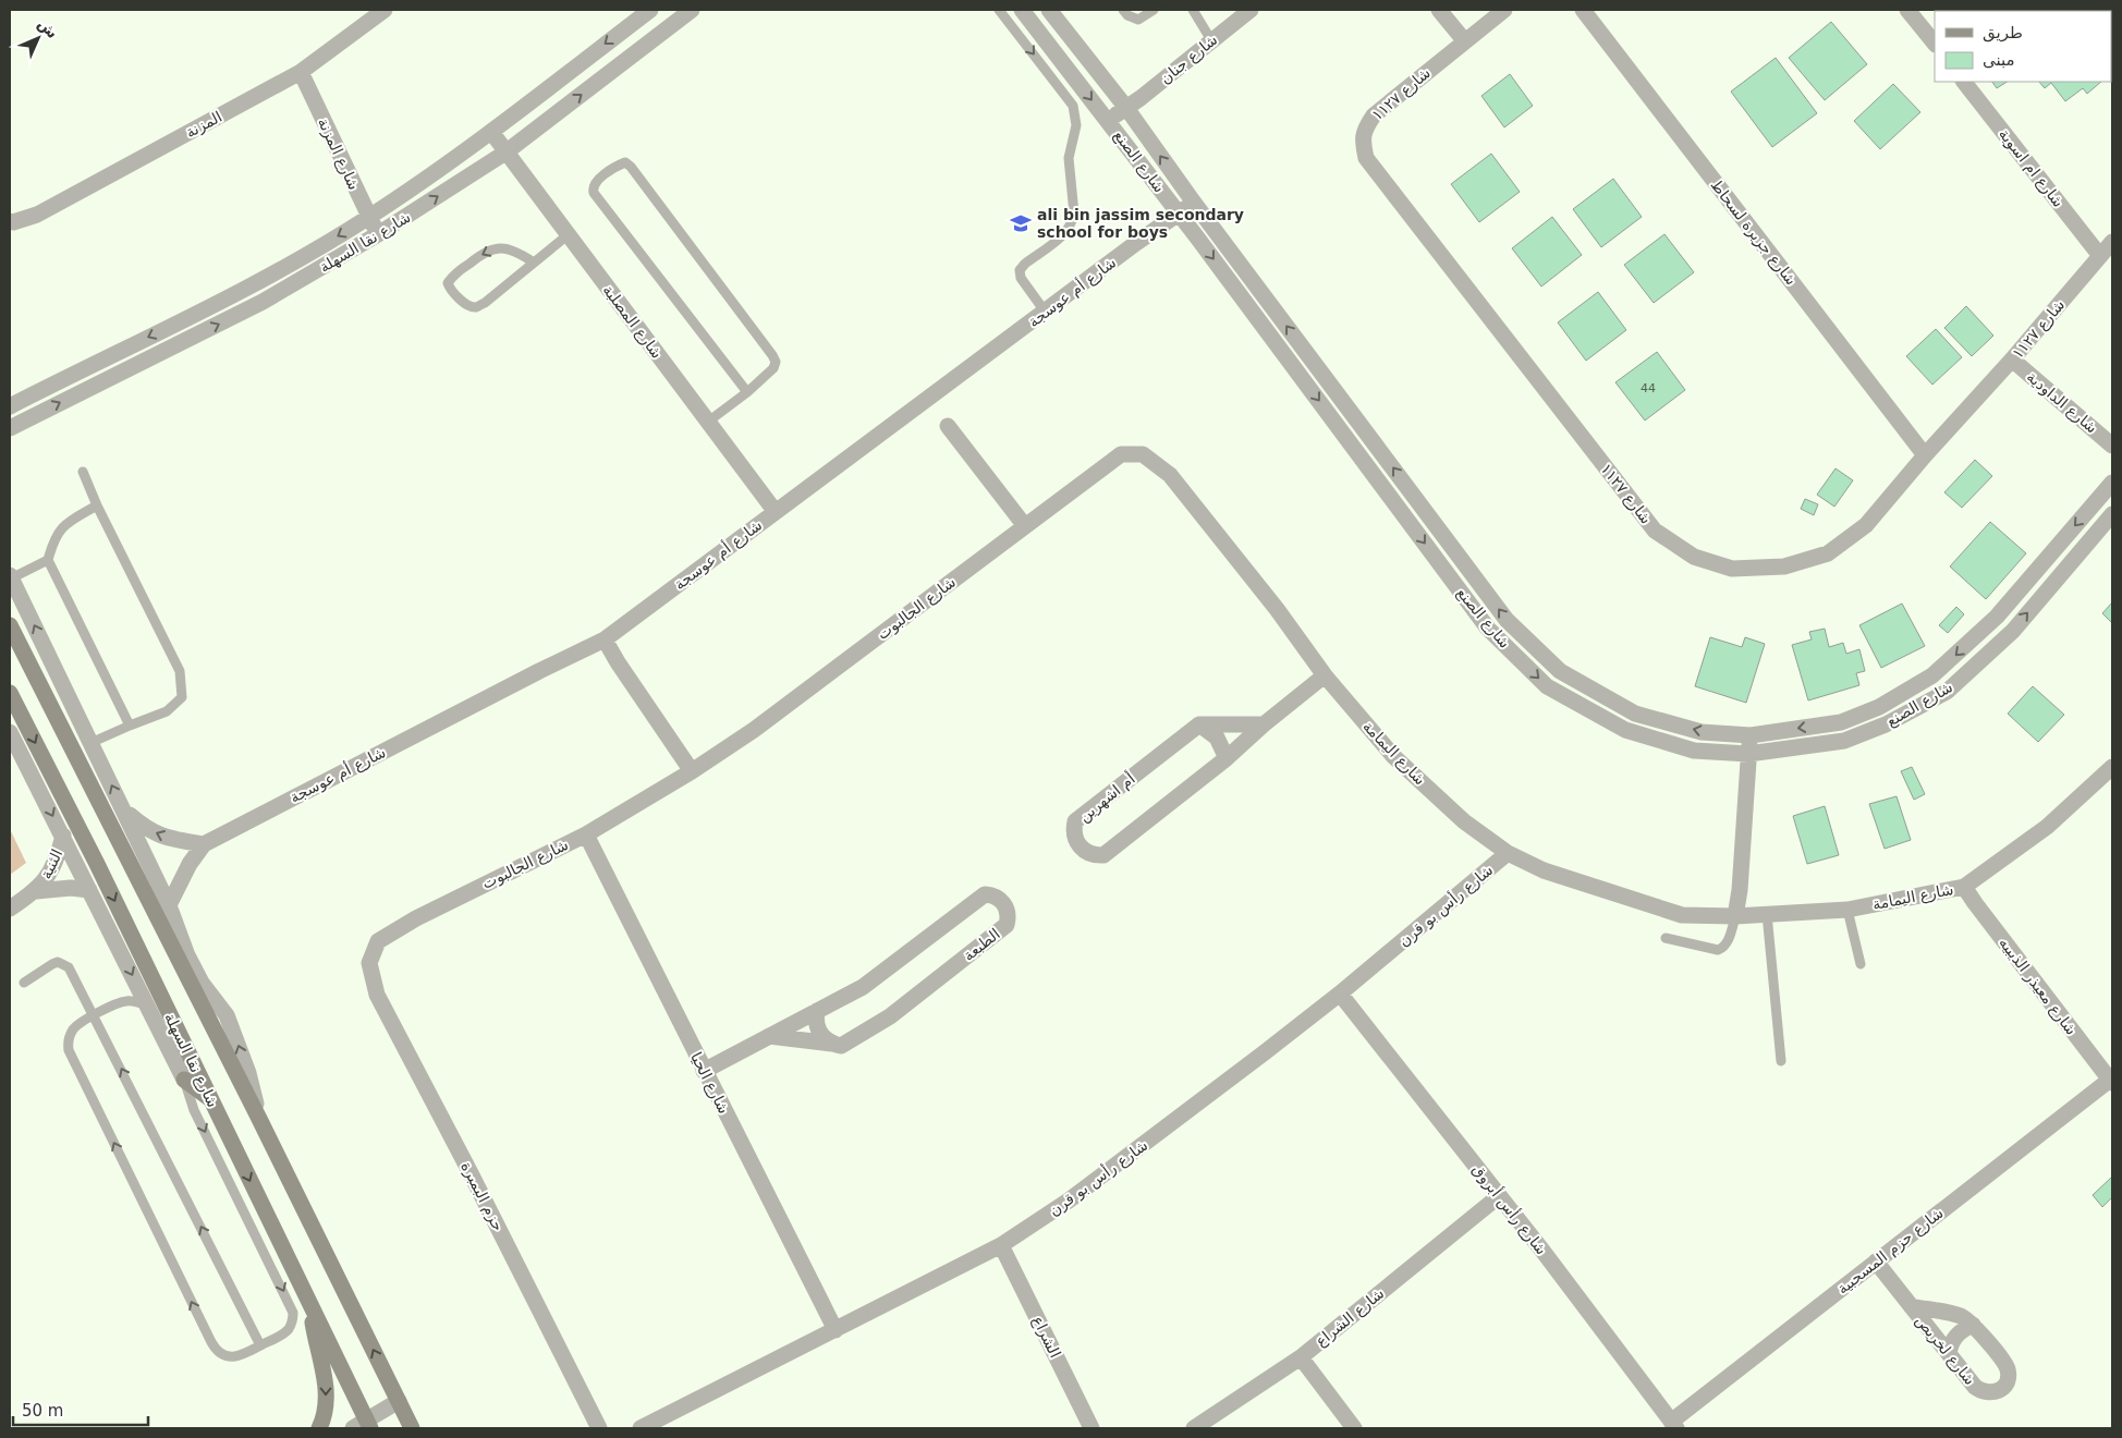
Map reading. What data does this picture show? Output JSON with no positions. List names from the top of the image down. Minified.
{"streets":{"main road":["شارع نقا السهلة"],"street":["شارع جنان","شارع ١١٢٧","المزنة","شارع المزنة","شارع الصنع","شارع ام اسوية","شارع جزيرة لسحاط","شارع أم عوسجة","شارع المصلبة","شارع الداودية","شارع الجالبوت","شارع اليمامة","أم اشهرين","الثنية","شارع رأس بو قرن","الطبعة","شارع معيذر الذيبيه","شارع الحيا","حزم البمبرة","شارع رأس أبروق","شارع حزم المسحبية","شارع الشراع","الشراع","شارع لخريص"]},"crossings":[["شارع جنان","شارع الصنع"],["شارع ١١٢٧","شارع ام اسوية"],["شارع ١١٢٧","شارع جزيرة لسحاط"],["شارع ١١٢٧","شارع الداودية"],["المزنة","شارع المزنة"],["شارع المزنة","شارع نقا السهلة"],["شارع الصنع","شارع أم عوسجة"],["شارع نقا السهلة","شارع المصلبة"],["شارع نقا السهلة","الثنية"],["شارع أم عوسجة","شارع المصلبة"],["شارع الجالبوت","شارع اليمامة"],["شارع الجالبوت","شارع الحيا"],["شارع الجالبوت","حزم البمبرة"],["شارع اليمامة","أم اشهرين"],["شارع اليمامة","شارع رأس بو قرن"],["شارع اليمامة","شارع معيذر الذيبيه"],["شارع رأس بو قرن","شارع الحيا"],["شارع رأس بو قرن","شارع رأس أبروق"],["شارع رأس بو قرن","الشراع"],["الطبعة","شارع الحيا"],["شارع معيذر الذيبيه","شارع حزم المسحبية"],["شارع رأس أبروق","شارع حزم المسحبية"],["شارع رأس أبروق","شارع الشراع"],["شارع حزم المسحبية","شارع لخريص"]],"places":{"school or university":["ali bin jassim secondary school for boys"]},"house_numbers":["44"],"legend":["طريق","مبنى"],"scale_bar":"50 m","north":"top right"}
